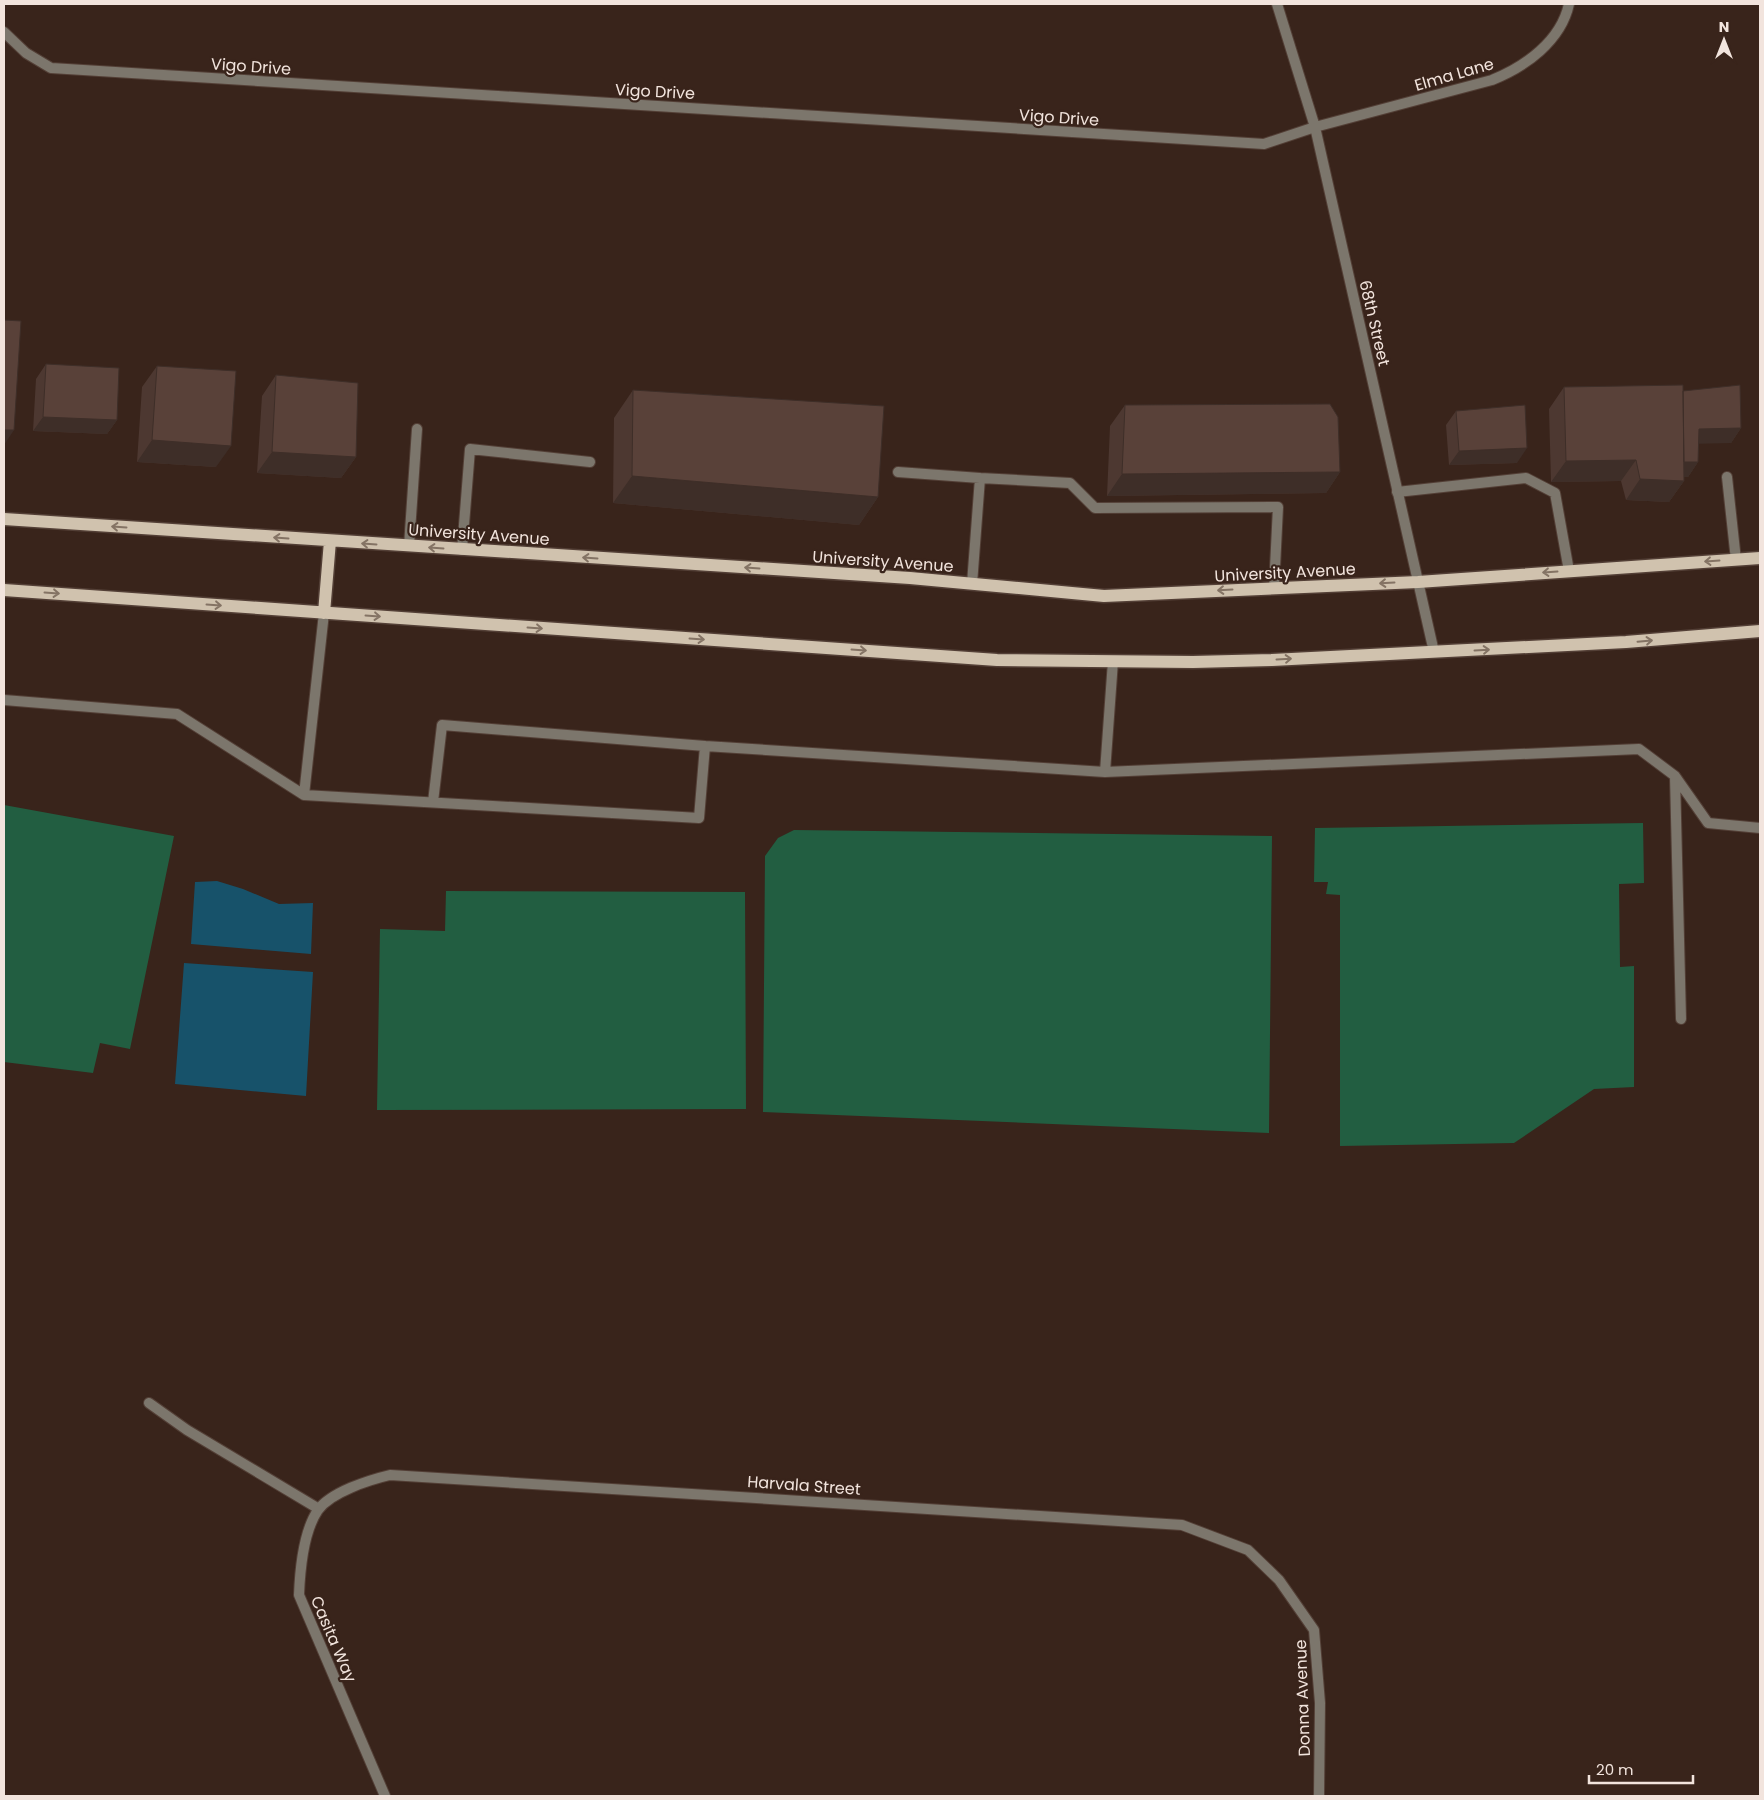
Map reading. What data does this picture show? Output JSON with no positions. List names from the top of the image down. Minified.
{"streets":{"main road":["University Avenue"],"street":["Vigo Drive","Elma Lane","68th Street","Harvala Street","Casita Way","Donna Avenue"]},"crossings":[["Vigo Drive","Elma Lane"],["Vigo Drive","68th Street"],["Elma Lane","68th Street"],["68th Street","University Avenue"],["Harvala Street","Casita Way"],["Harvala Street","Donna Avenue"]],"scale_bar":"20 m","north":"top"}
